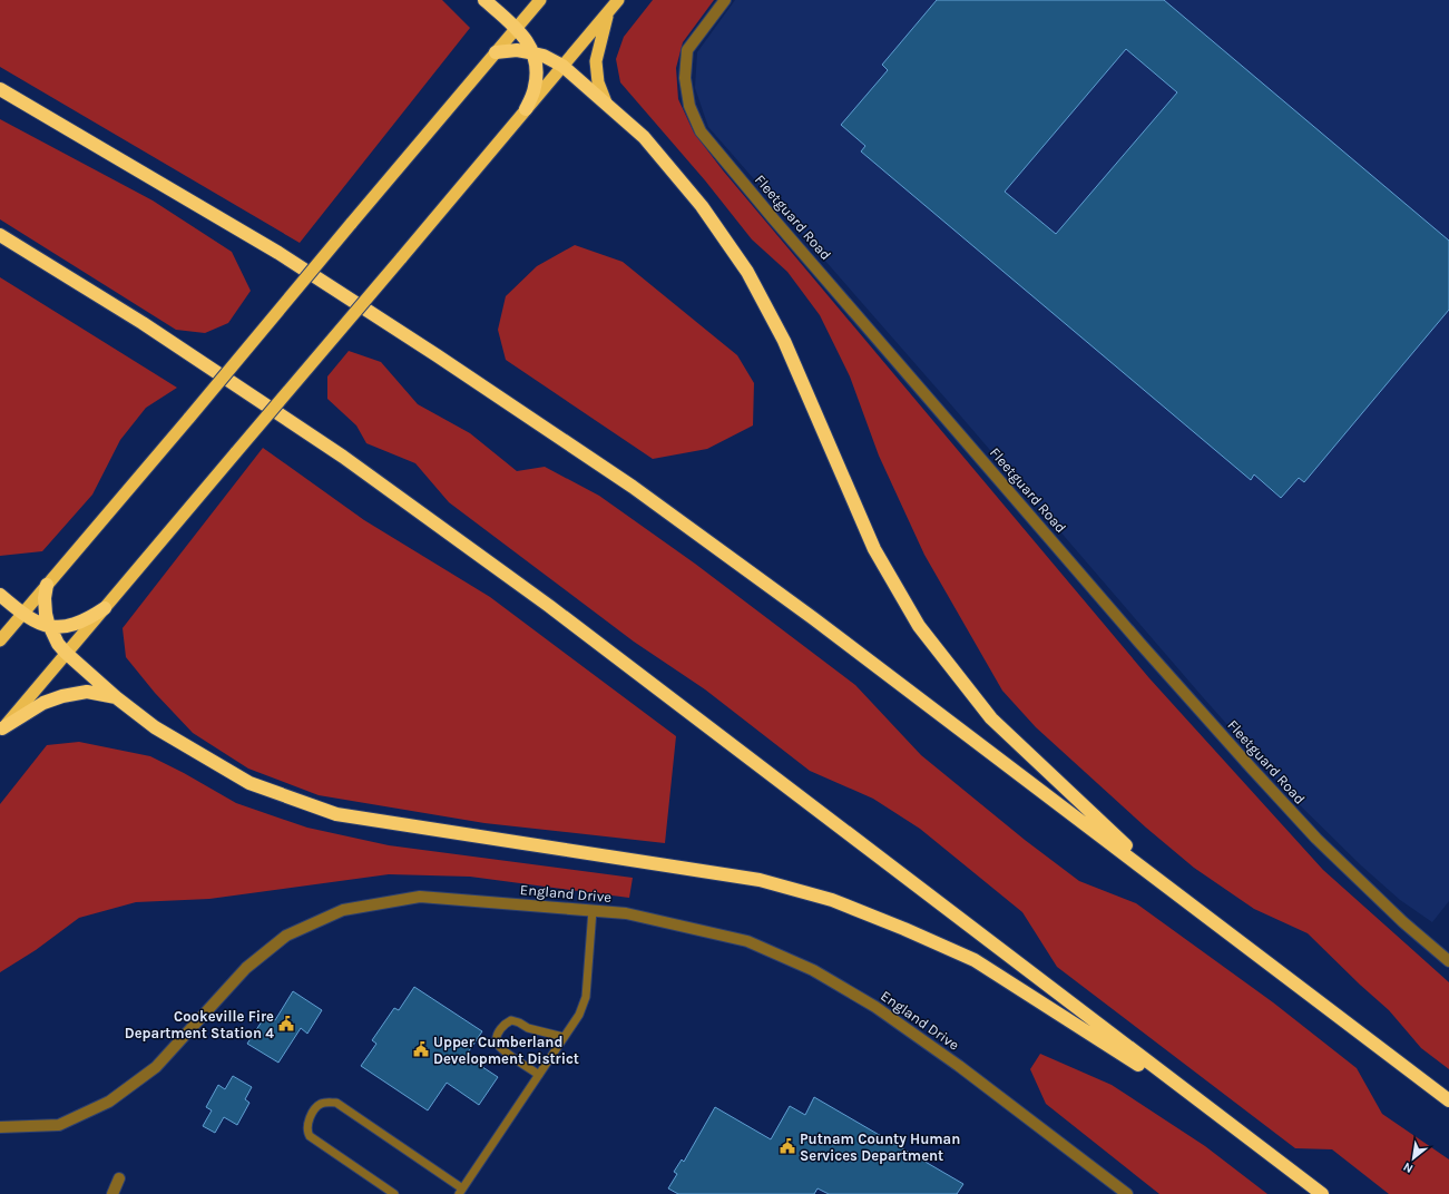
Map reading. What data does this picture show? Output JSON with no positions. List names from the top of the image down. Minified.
{"streets":{"street":["Fleetguard Road","England Drive"]},"places":{"public building":["Cookeville Fire Department Station 4","Upper Cumberland Development District","Putnam County Human Services Department"]},"north":"bottom left"}
